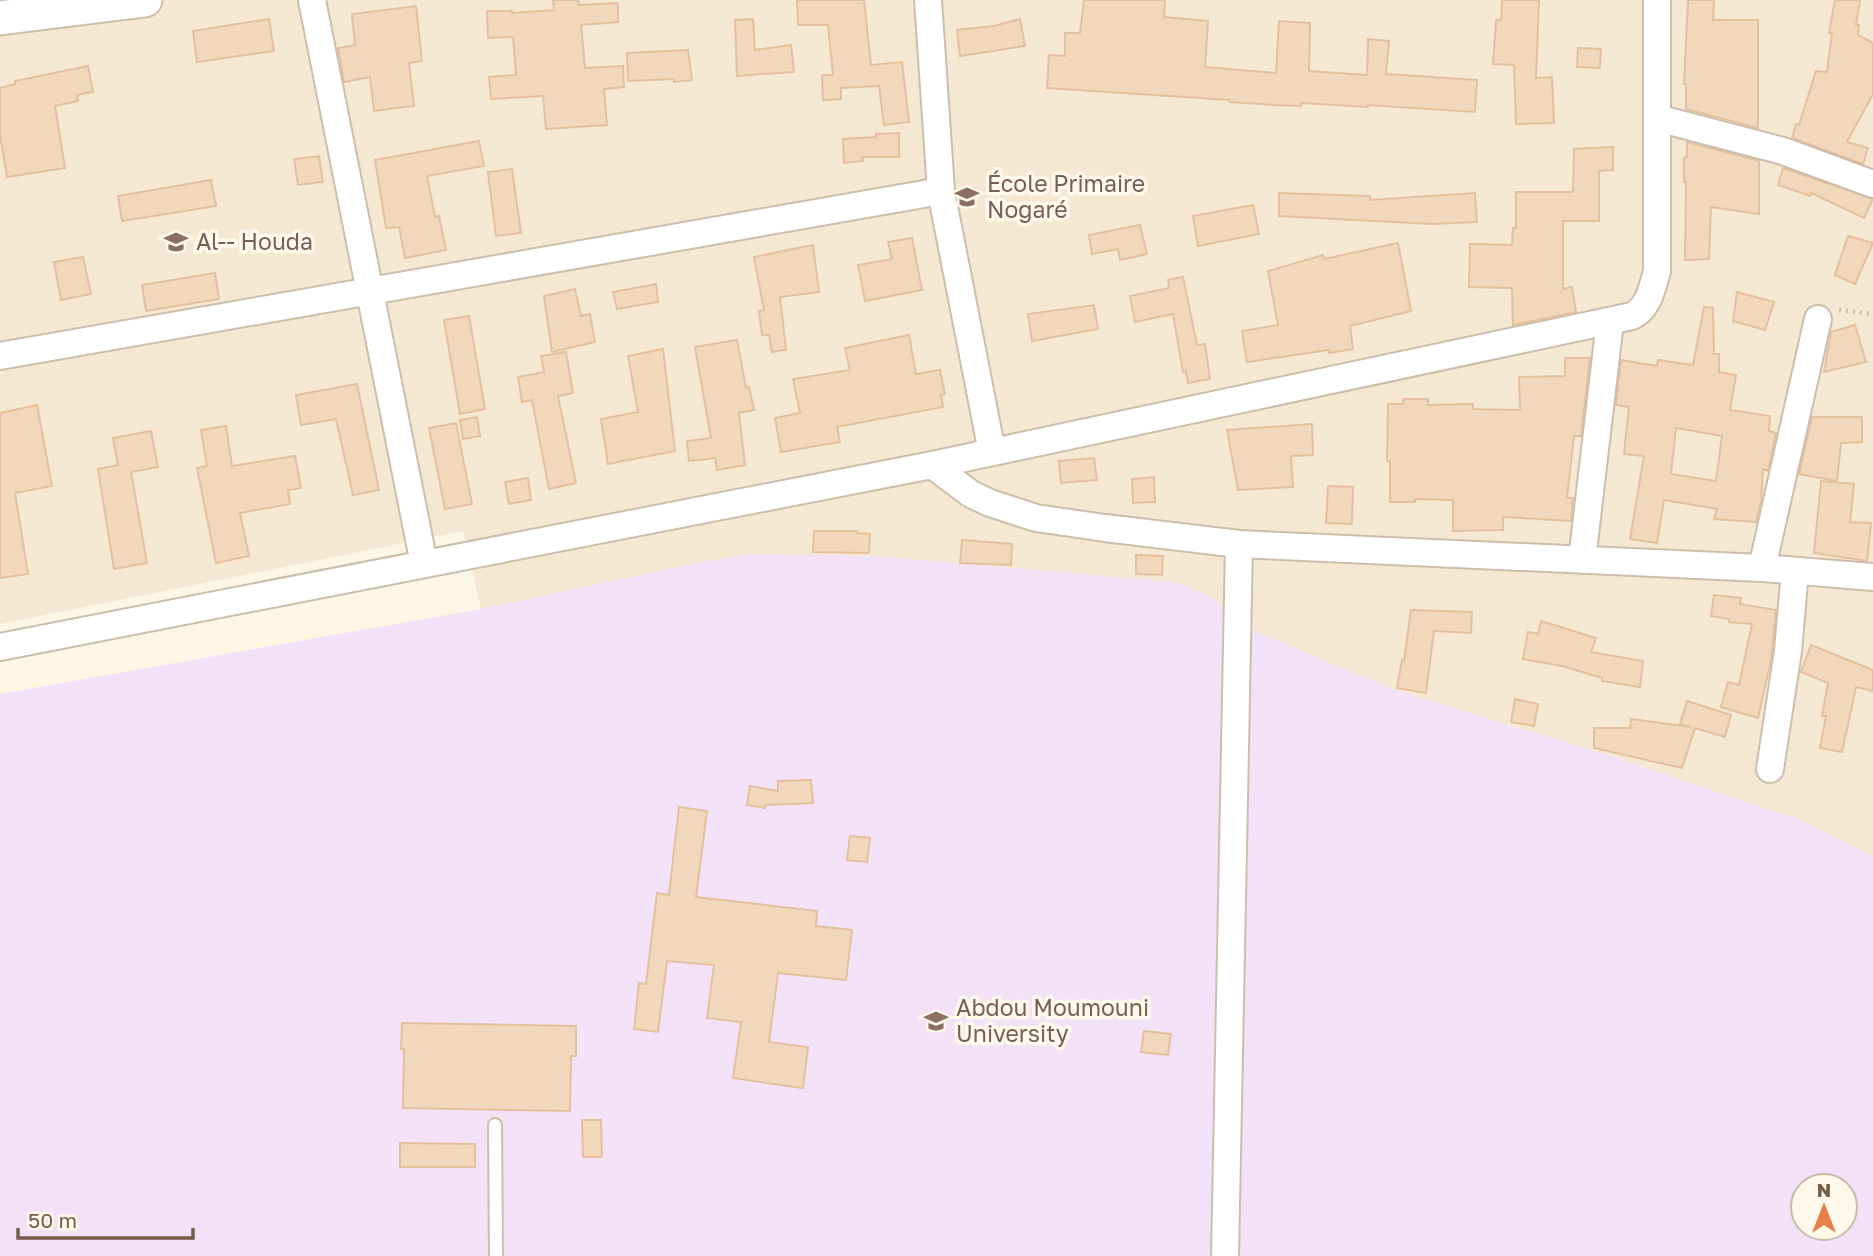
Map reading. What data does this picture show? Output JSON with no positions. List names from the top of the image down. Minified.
{"places":{"school or university":["École Primaire Nogaré","Al-- Houda","Abdou Moumouni University"]},"scale_bar":"50 m","north":"top"}
